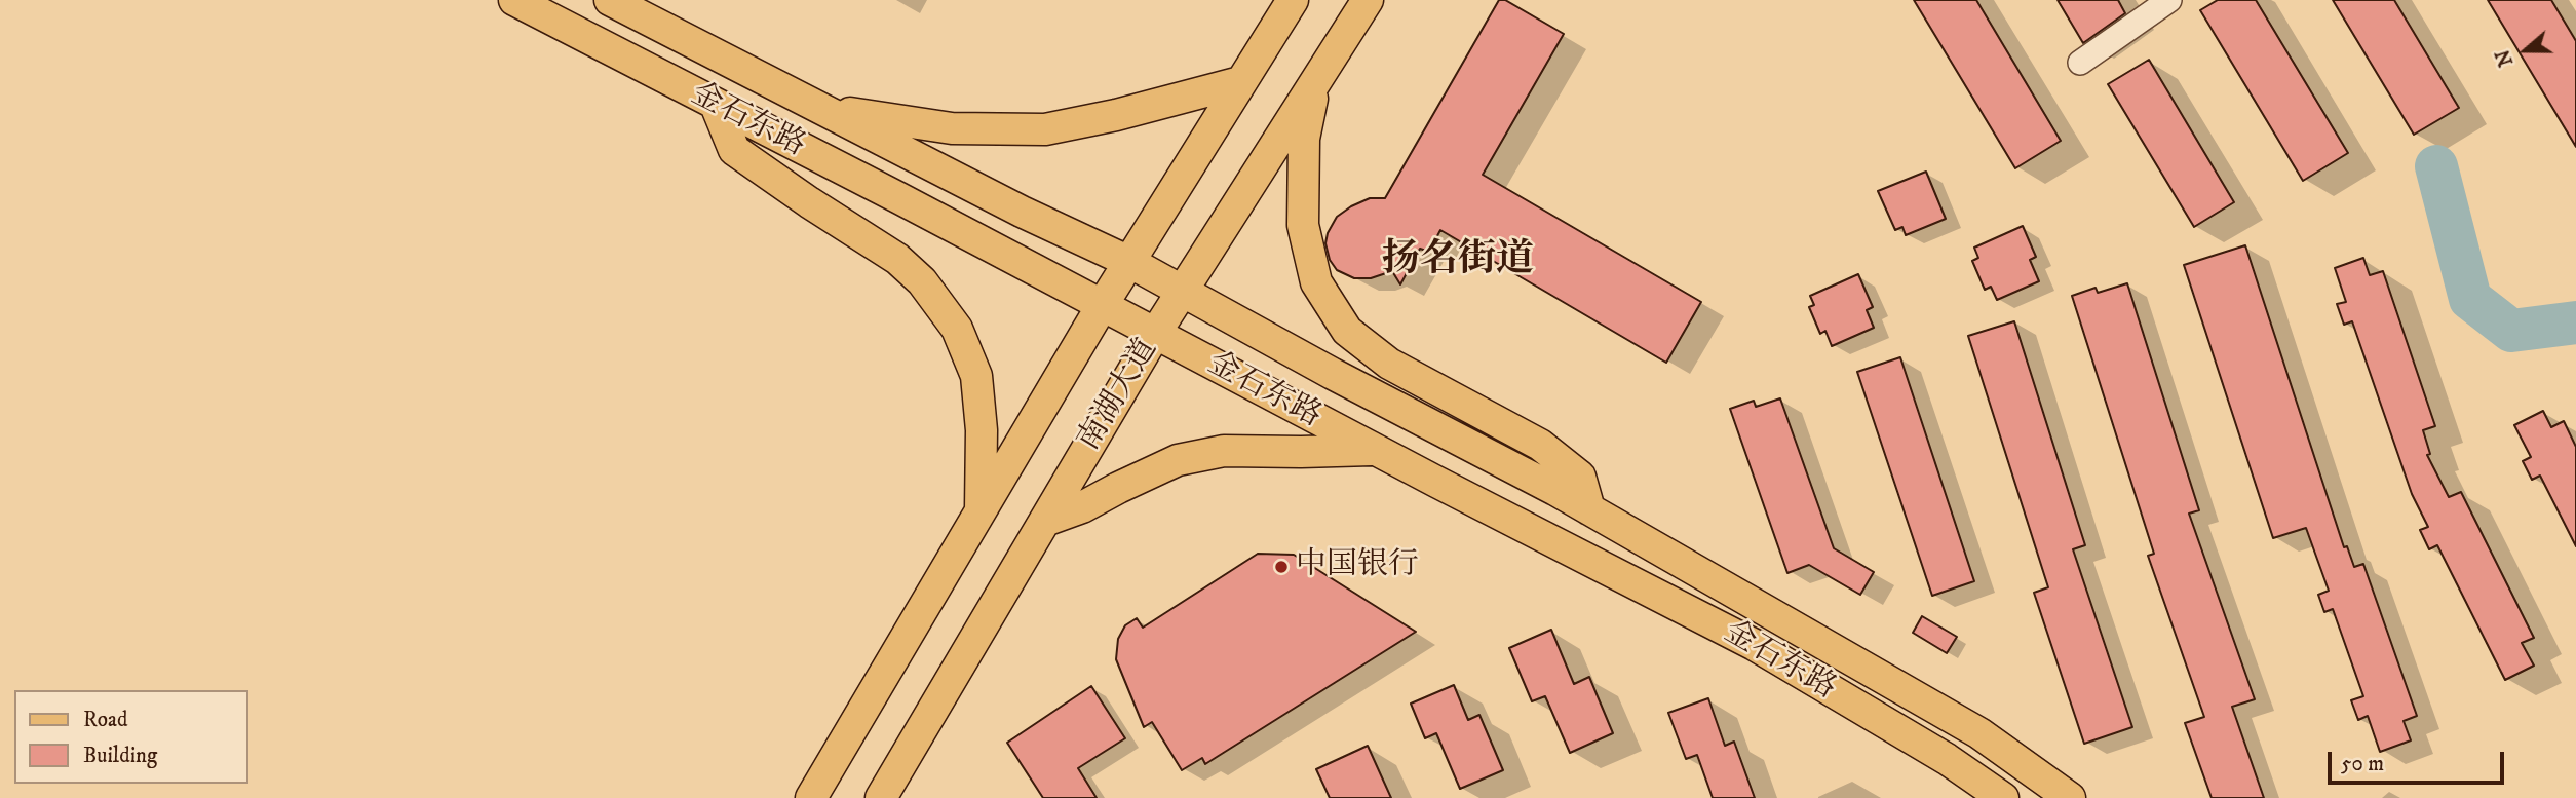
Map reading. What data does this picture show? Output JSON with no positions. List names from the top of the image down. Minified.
{"streets":{"main road":["金石东路","南湖大道"]},"crossings":[["金石东路","南湖大道"]],"districts":["扬名街道"],"places":["中国银行"],"legend":["Road","Building"],"scale_bar":"50 m","north":"left"}
